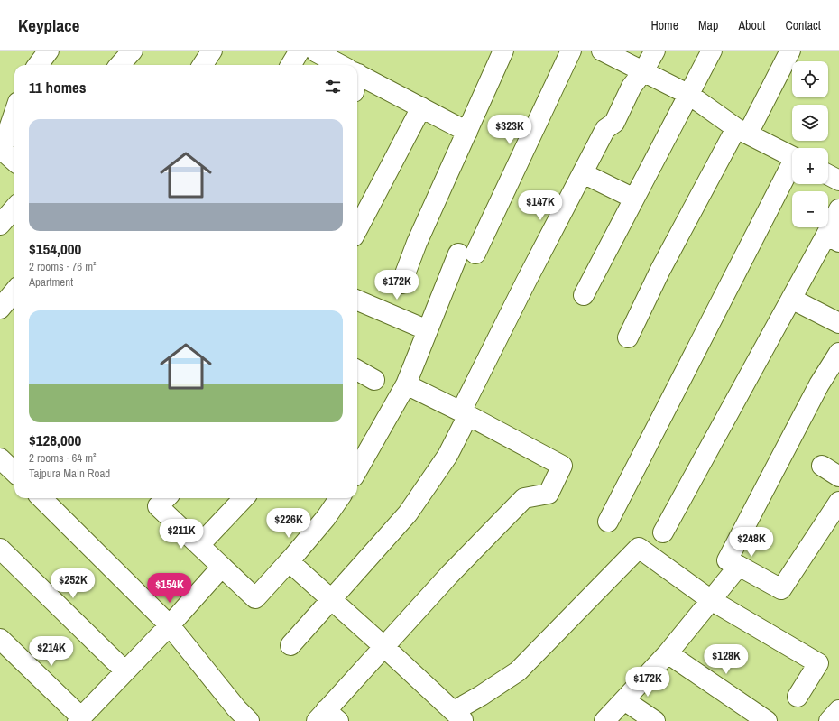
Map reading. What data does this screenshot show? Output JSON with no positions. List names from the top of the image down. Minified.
{"page":{"header":"Keyplace","nav":["Home","Map","About","Contact"],"map_buttons":["+","−"],"heading":"11 homes","list":[{"name":"$154,000","note":"2 rooms · 76 m² · Apartment"},{"name":"$128,000","note":"2 rooms · 64 m² · Tajpura Main Road"}],"price":["$323K","$147K","$172K","$226K","$211K","$248K","$252K","$154K","$214K","$128K","$172K"]}}
